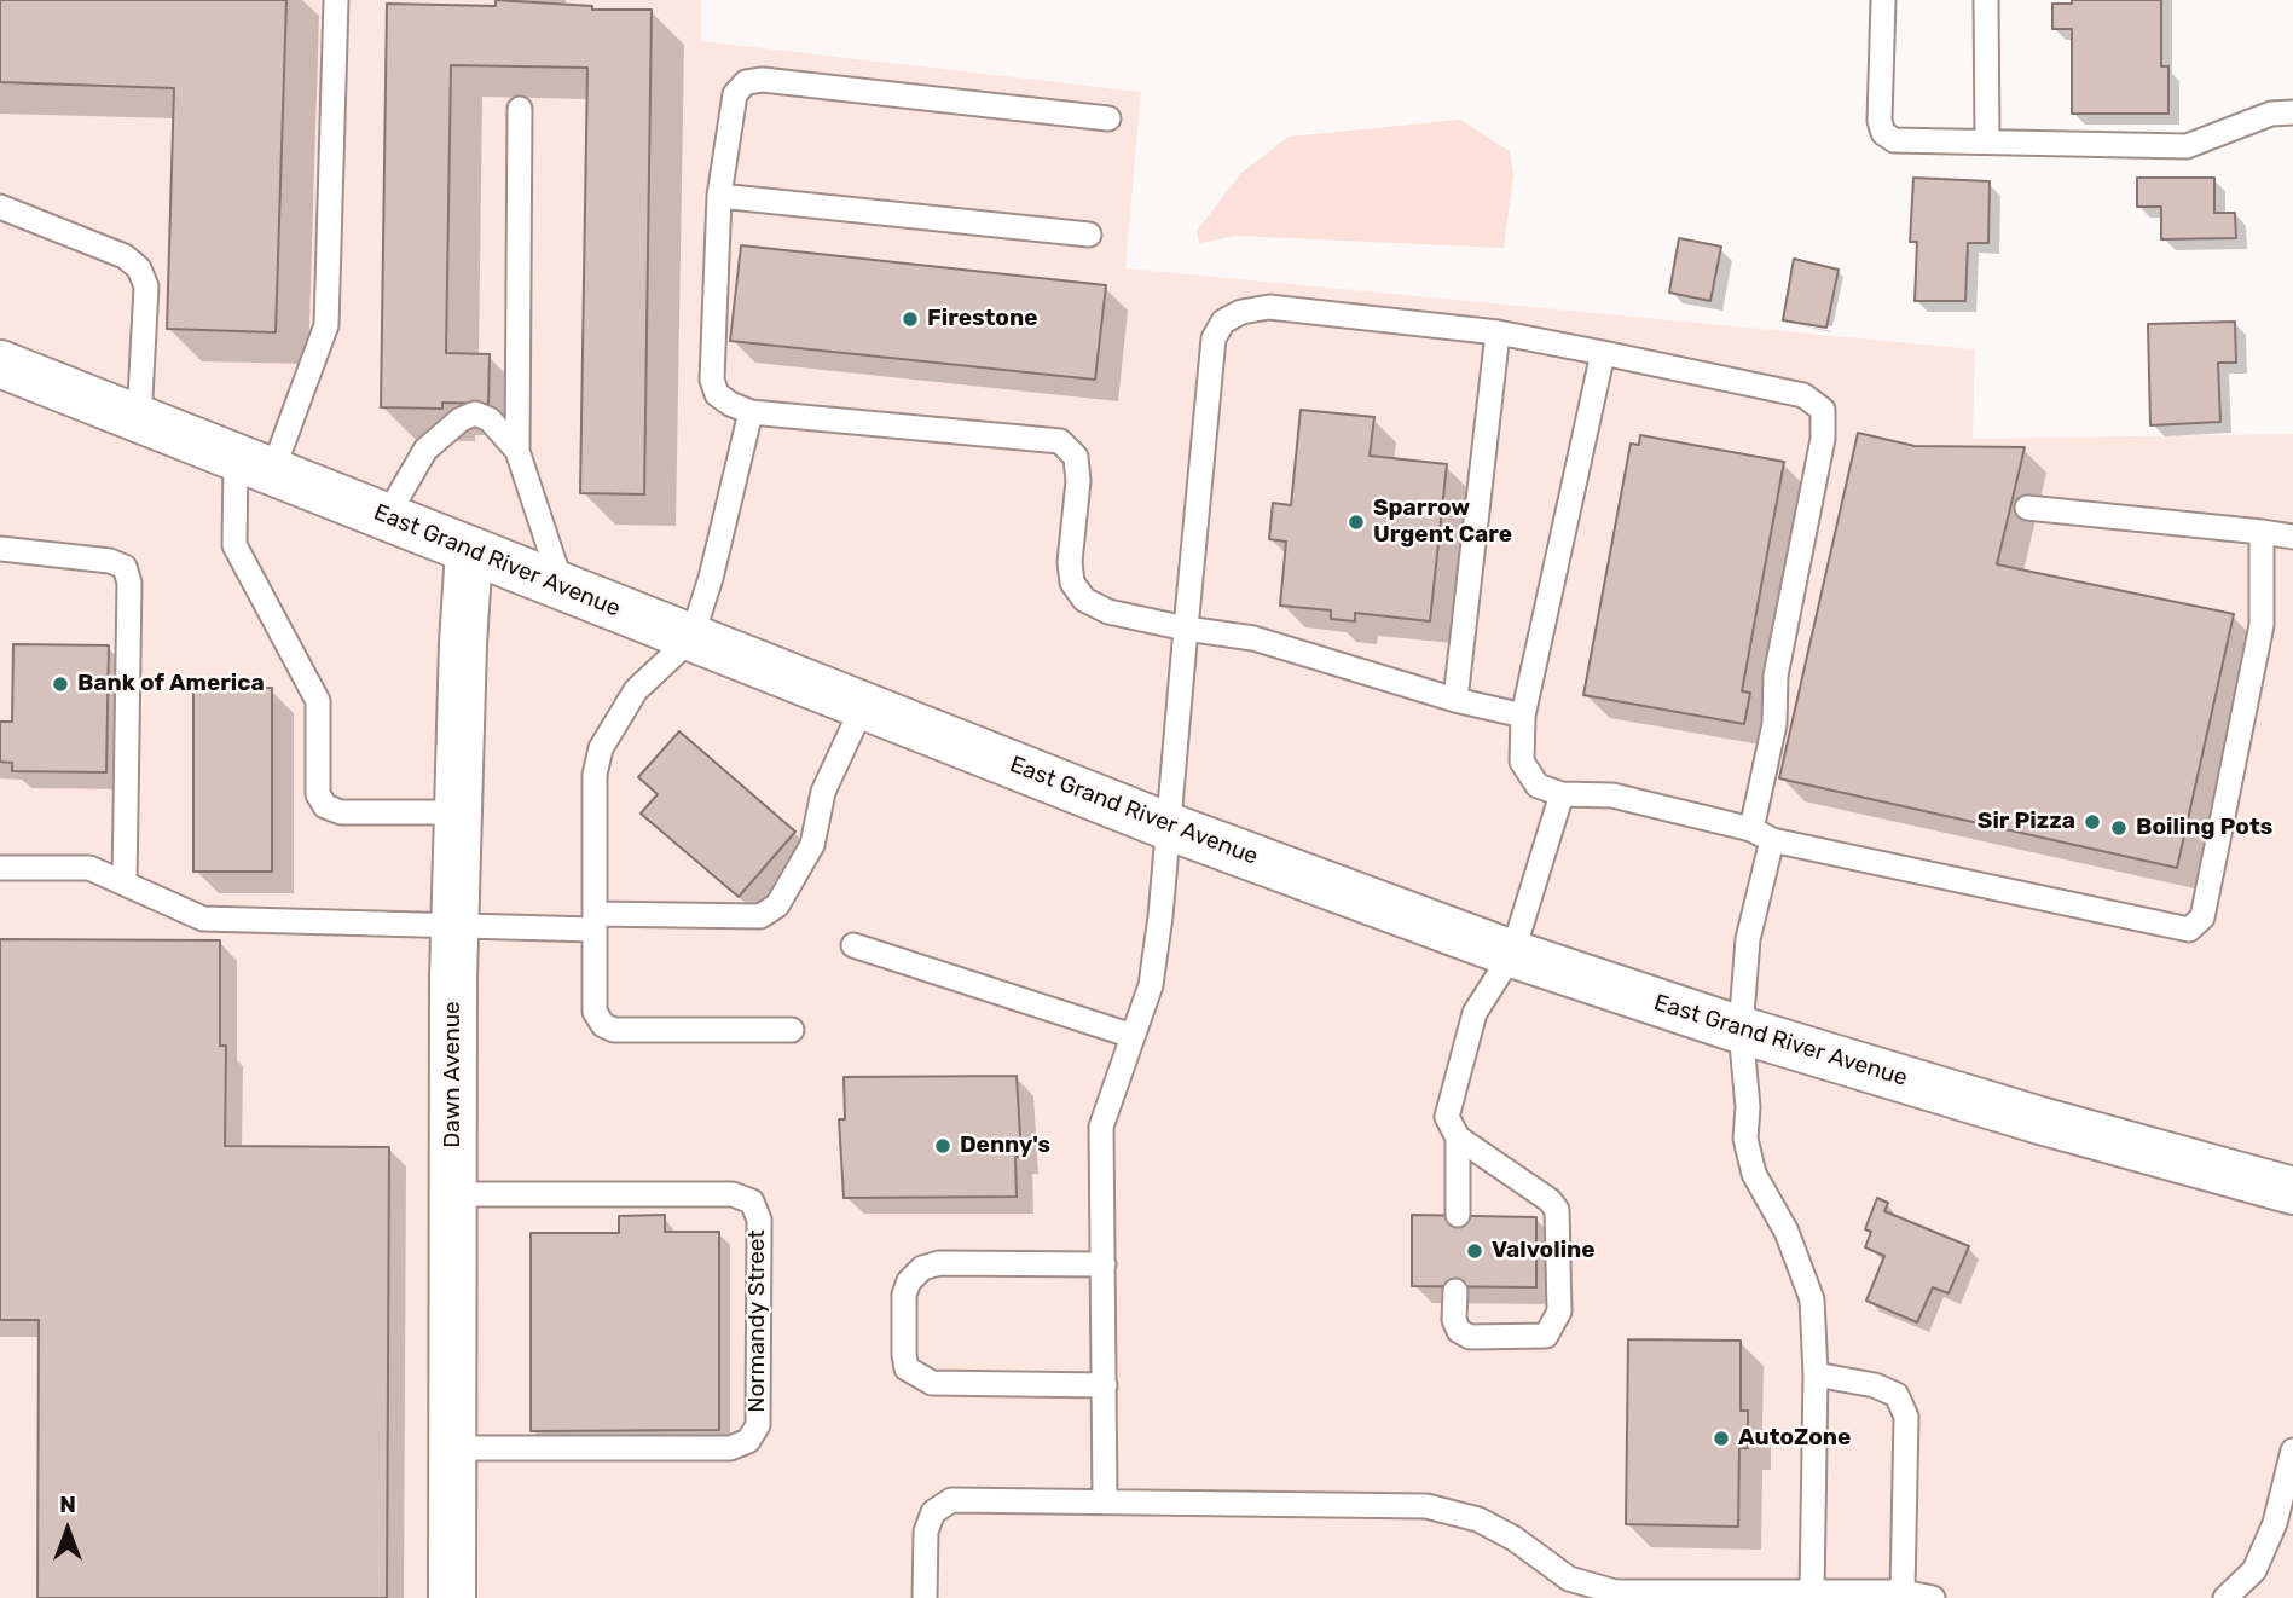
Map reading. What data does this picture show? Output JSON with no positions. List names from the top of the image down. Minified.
{"streets":{"main road":["East Grand River Avenue","Dawn Avenue"],"lane":["Normandy Street"]},"crossings":[["East Grand River Avenue","Dawn Avenue"],["Dawn Avenue","Normandy Street"]],"places":["Firestone","Sparrow Urgent Care","Bank of America","Sir Pizza","Boiling Pots","Denny's","Valvoline","AutoZone"],"north":"top"}
